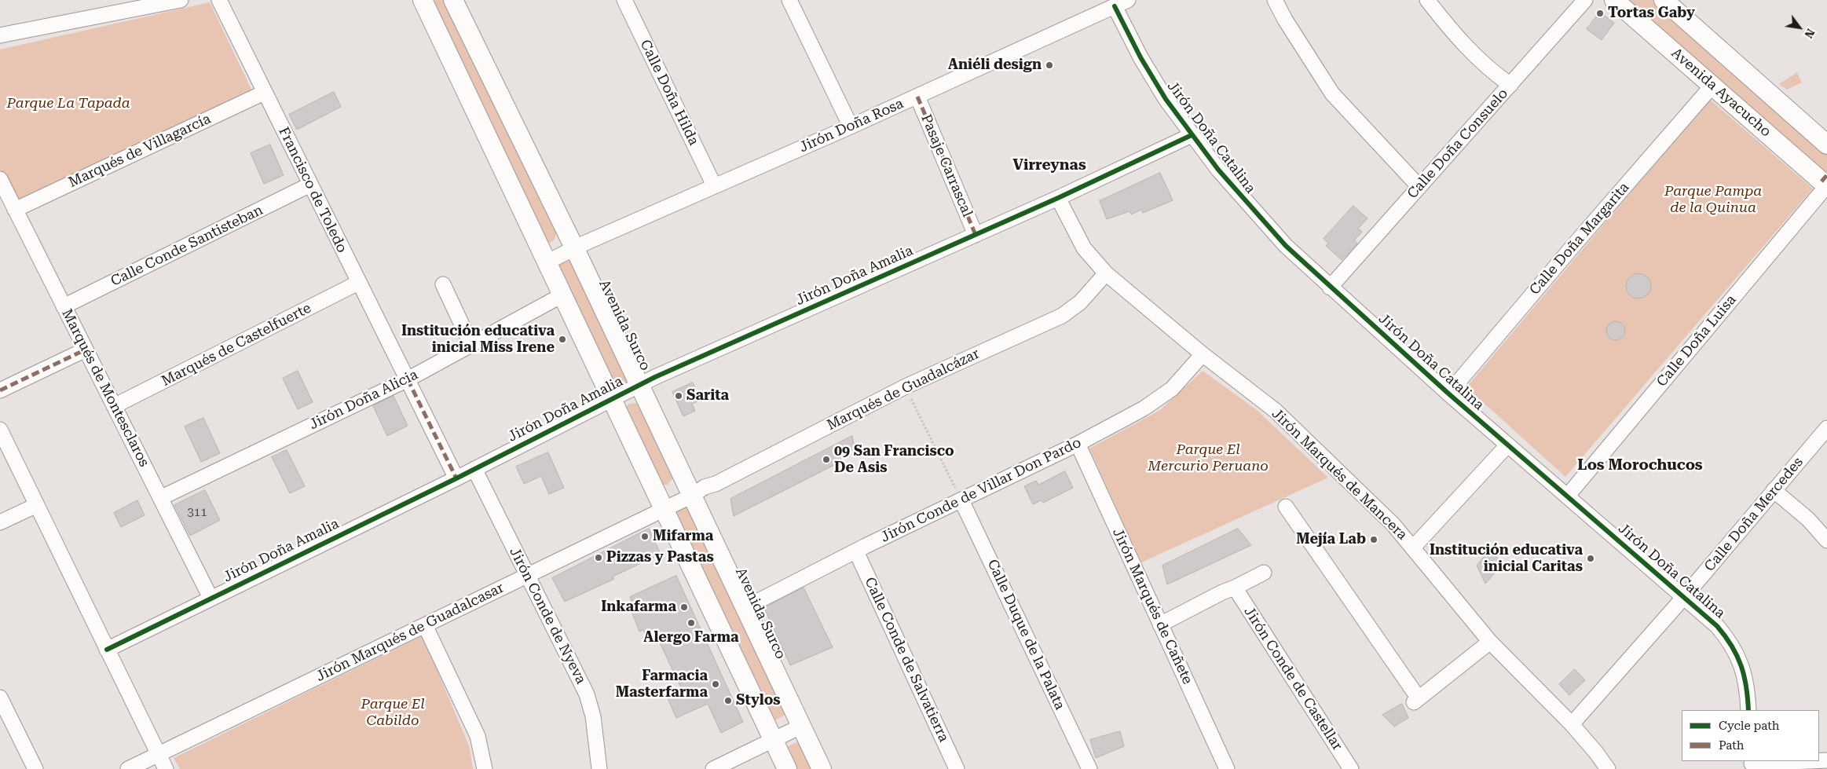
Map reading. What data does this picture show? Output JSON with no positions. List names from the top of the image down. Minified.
{"streets":{"main road":["Avenida Ayacucho","Avenida Surco"],"street":["Calle Doña Hilda","Jirón Doña Rosa","Jirón Doña Catalina","Calle Doña Consuelo","Marqués de Villagarcía","Pasaje Carrascal","Francisco de Toledo","Calle Doña Margarita","Calle Conde Santisteban","Jirón Doña Amalia","Calle Doña Luisa","Marqués de Castelfuerte","Marqués de Montesclaros","Marqués de Guadalcázar","Jirón Doña Alicia","Jirón Marqués de Mancera","Jirón Conde de Villar Don Pardo","Calle Doña Mercedes","Jirón Marqués de Cañete","Jirón Conde de Nyeva","Jirón Marqués de Guadalcasar","Calle Duque de la Palata","Calle Conde de Salvatierra","Jirón Conde de Castellar"]},"crossings":[["Calle Doña Hilda","Jirón Doña Rosa"],["Avenida Ayacucho","Calle Doña Margarita"],["Avenida Ayacucho","Calle Doña Luisa"],["Jirón Doña Rosa","Jirón Doña Catalina"],["Jirón Doña Rosa","Pasaje Carrascal"],["Jirón Doña Rosa","Avenida Surco"],["Jirón Doña Catalina","Calle Doña Consuelo"],["Jirón Doña Catalina","Calle Doña Margarita"],["Jirón Doña Catalina","Jirón Doña Amalia"],["Jirón Doña Catalina","Calle Doña Luisa"],["Jirón Doña Catalina","Calle Doña Mercedes"],["Marqués de Villagarcía","Francisco de Toledo"],["Marqués de Villagarcía","Marqués de Montesclaros"],["Pasaje Carrascal","Jirón Doña Amalia"],["Francisco de Toledo","Calle Conde Santisteban"],["Francisco de Toledo","Jirón Doña Amalia"],["Francisco de Toledo","Marqués de Castelfuerte"],["Francisco de Toledo","Jirón Doña Alicia"],["Calle Conde Santisteban","Marqués de Montesclaros"],["Jirón Doña Amalia","Avenida Surco"],["Jirón Doña Amalia","Marqués de Montesclaros"],["Jirón Doña Amalia","Jirón Marqués de Mancera"],["Jirón Doña Amalia","Jirón Conde de Nyeva"],["Avenida Surco","Marqués de Guadalcázar"],["Avenida Surco","Jirón Conde de Villar Don Pardo"],["Avenida Surco","Jirón Marqués de Guadalcasar"],["Marqués de Castelfuerte","Marqués de Montesclaros"],["Marqués de Montesclaros","Jirón Doña Alicia"],["Marqués de Guadalcázar","Jirón Marqués de Mancera"],["Marqués de Guadalcázar","Jirón Marqués de Guadalcasar"],["Jirón Marqués de Mancera","Jirón Conde de Villar Don Pardo"],["Jirón Marqués de Mancera","Calle Doña Mercedes"],["Jirón Conde de Villar Don Pardo","Jirón Marqués de Cañete"],["Jirón Conde de Villar Don Pardo","Calle Duque de la Palata"],["Jirón Conde de Villar Don Pardo","Calle Conde de Salvatierra"],["Jirón Conde de Nyeva","Jirón Marqués de Guadalcasar"]],"districts":["Virreynas","Los Morochucos"],"parks":["Parque La Tapada","Parque Pampa de la Quinua","Parque El Mercurio Peruano","Parque El Cabildo"],"places":["Tortas Gaby","Aniéli design","Institución educativa inicial Miss Irene","Sarita","09 San Francisco De Asis","Mifarma","Mejía Lab","Pizzas y Pastas","Institución educativa inicial Caritas","Inkafarma","Alergo Farma","Farmacia Masterfarma","Stylos"],"house_numbers":["311"],"legend":["Cycle path","Path"],"north":"bottom right"}
